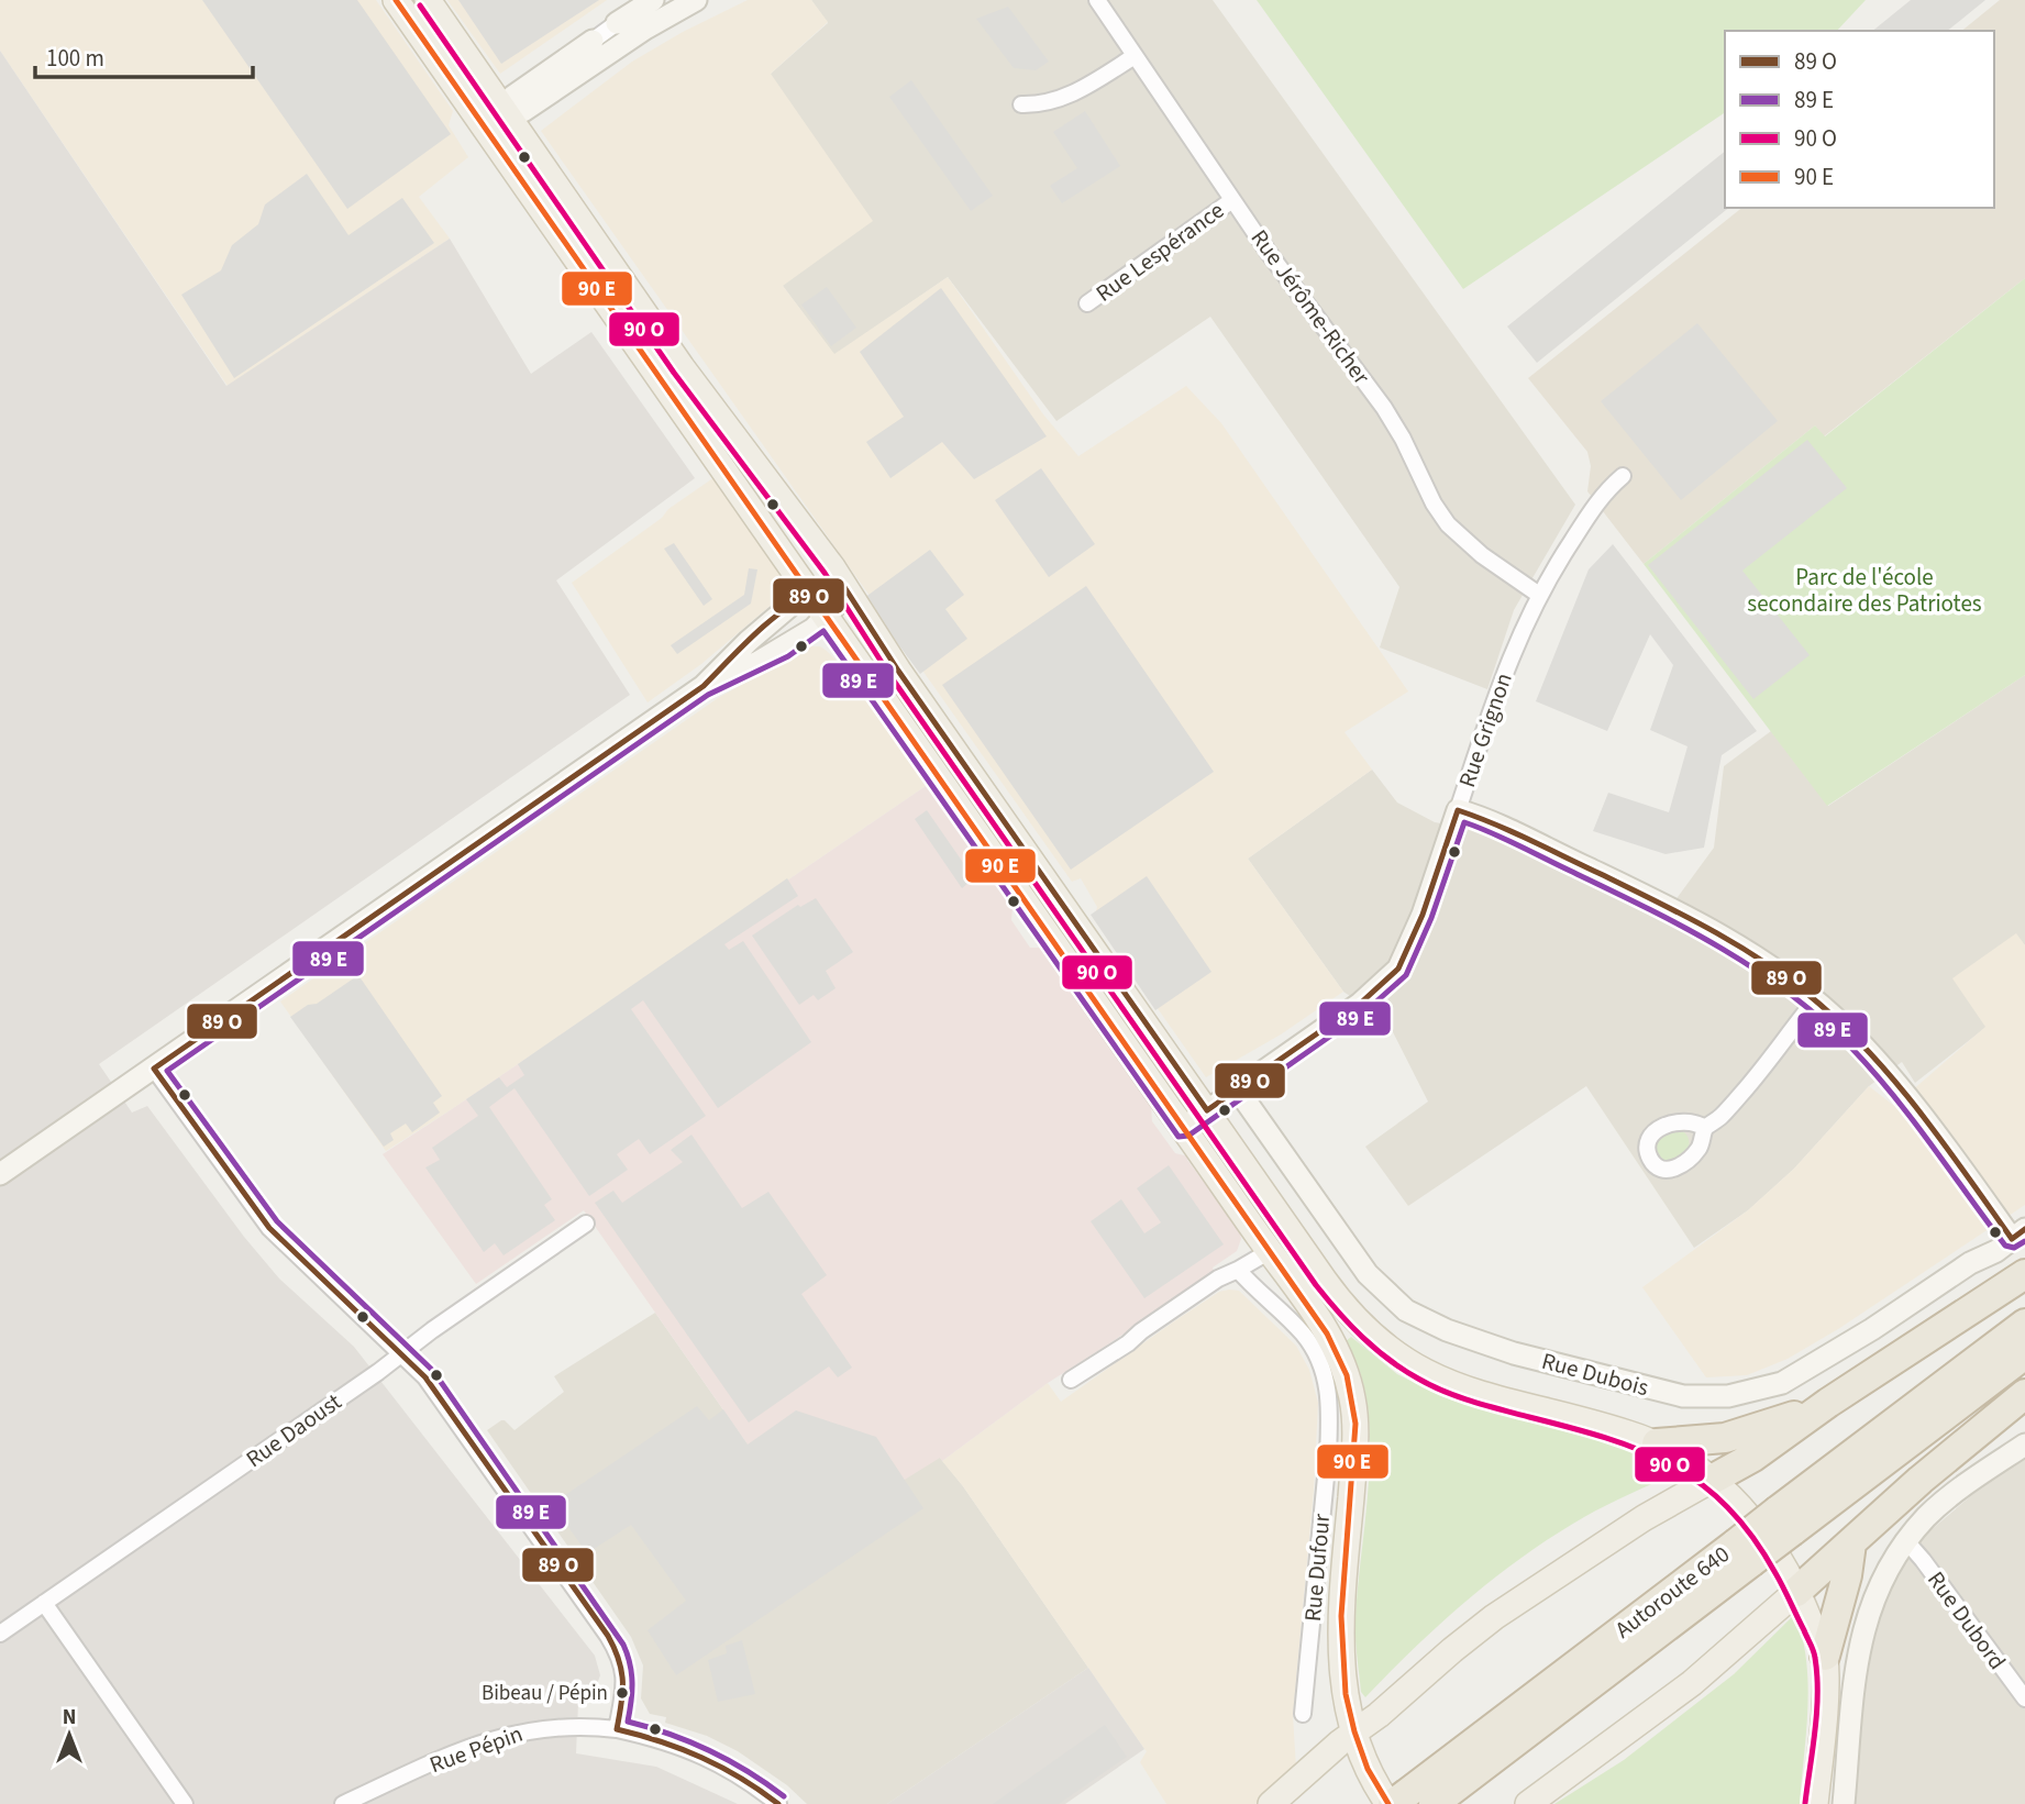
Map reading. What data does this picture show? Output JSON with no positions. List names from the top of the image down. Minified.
{"streets":{"highway":["Autoroute 640"],"street":["Rue Lespérance","Rue Jérôme-Richer","Rue Grignon","Rue Dubois","Rue Daoust","Rue Dufour","Rue Dubord","Rue Pépin"]},"crossings":[["Rue Lespérance","Rue Jérôme-Richer"],["Rue Jérôme-Richer","Rue Grignon"],["Rue Grignon","Rue Dubois"]],"parks":["Parc de l'école secondaire des Patriotes"],"places":["Bibeau / Pépin"],"legend":["89 O","89 E","90 O","90 E"],"scale_bar":"100 m","north":"top"}
